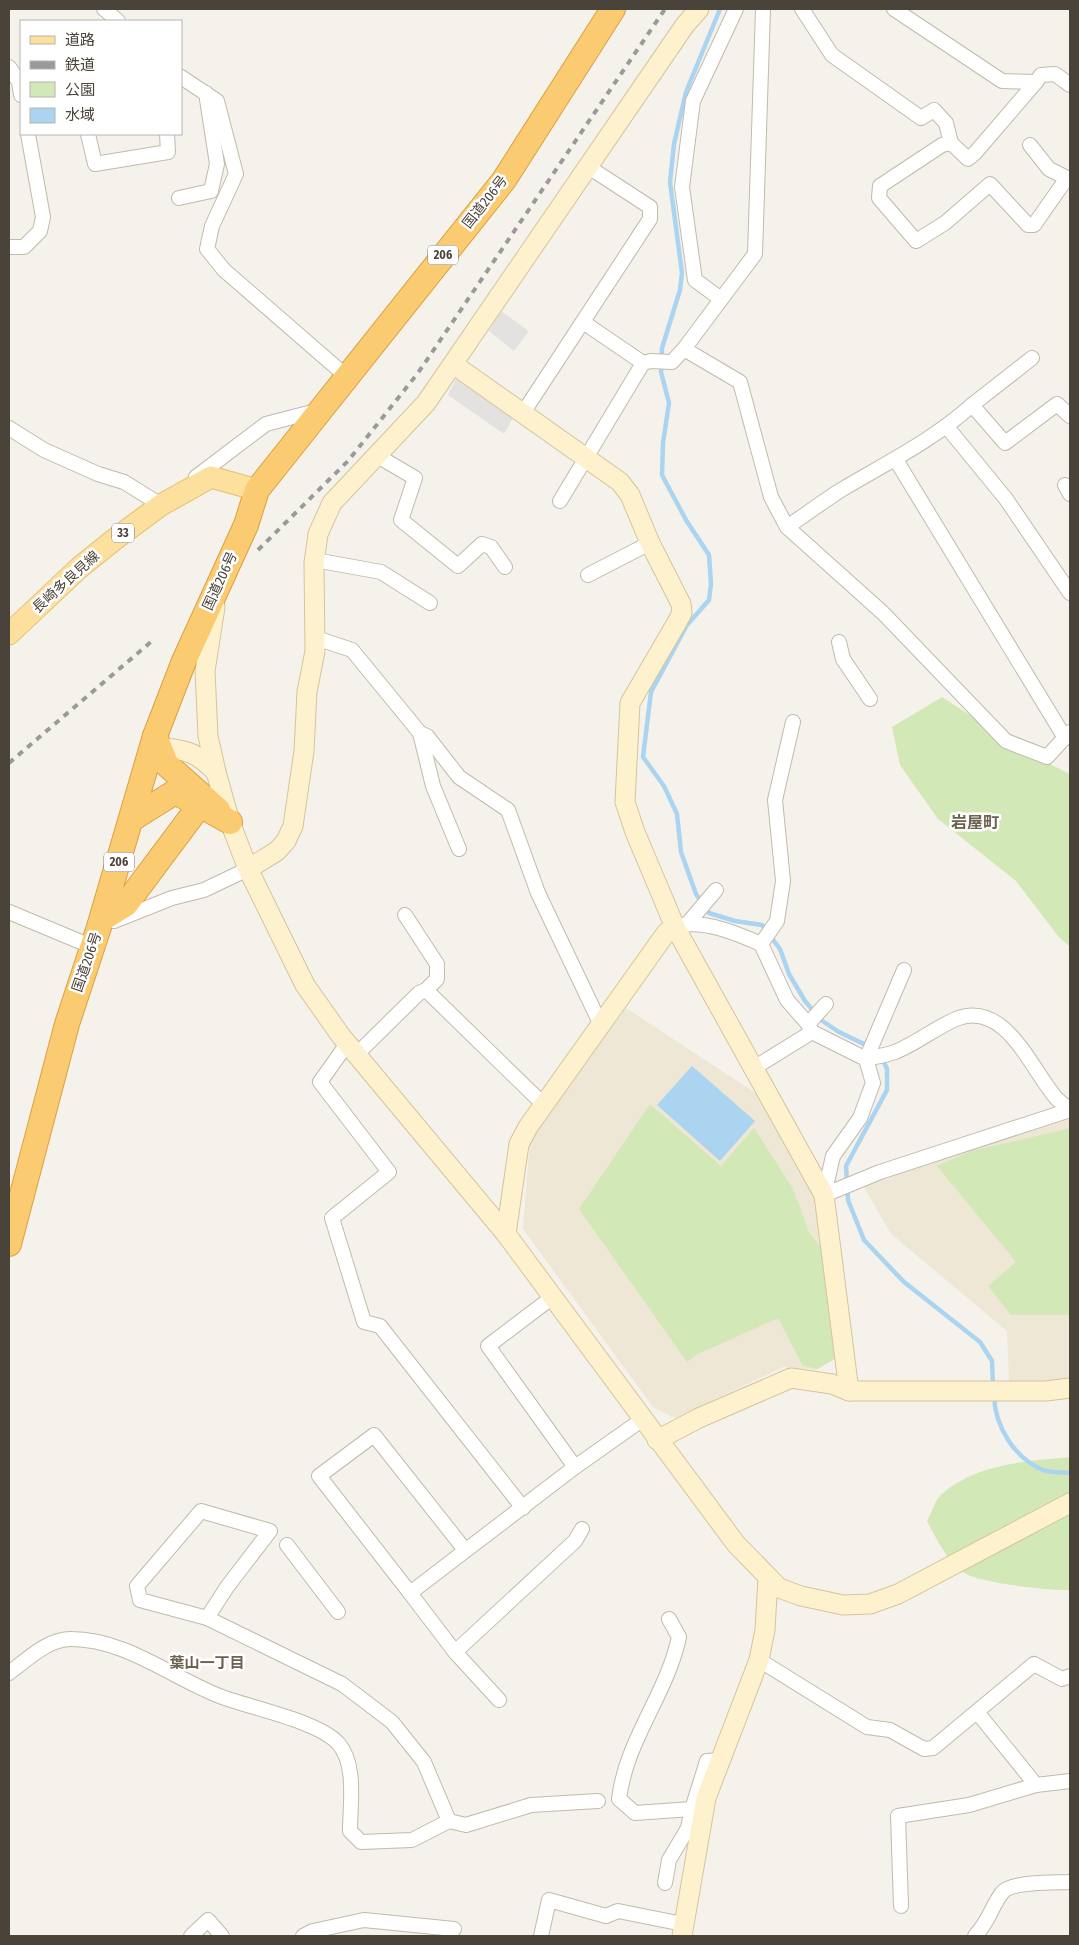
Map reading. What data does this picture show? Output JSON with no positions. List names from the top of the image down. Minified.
{"streets":{"highway":["国道206号","206"],"main road":["33","長崎多良見線"]},"crossings":[["国道206号","長崎多良見線"]],"districts":["岩屋町","葉山一丁目"],"legend":["道路","鉄道","公園","水域"]}
